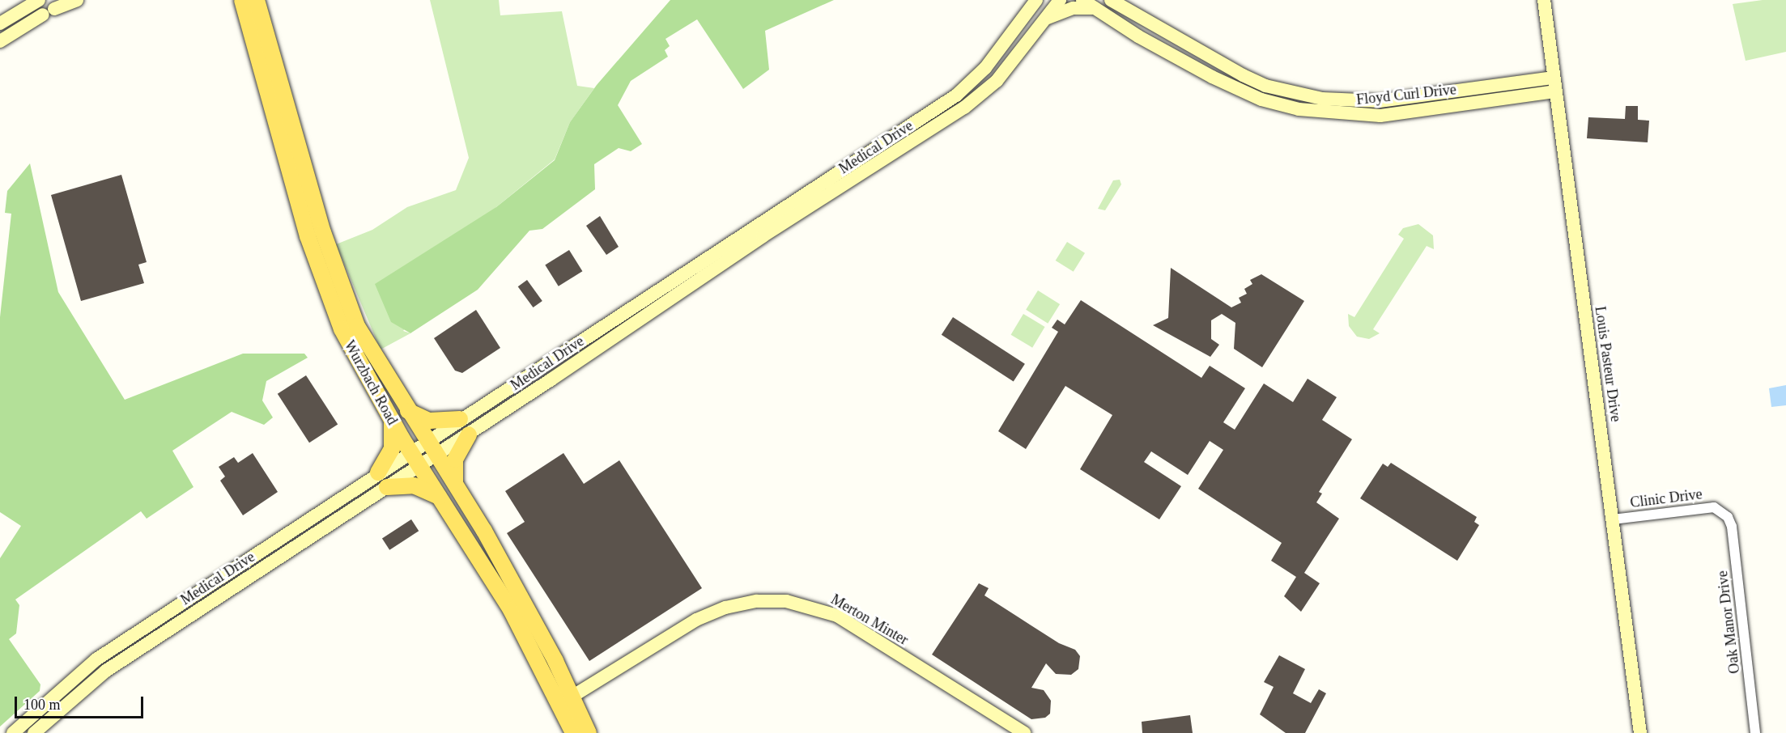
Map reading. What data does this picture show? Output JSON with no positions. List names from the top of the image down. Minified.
{"streets":{"main road":["Wurzbach Road"],"street":["Floyd Curl Drive","Medical Drive","Louis Pasteur Drive","Clinic Drive","Merton Minter","Oak Manor Drive"]},"crossings":[["Floyd Curl Drive","Louis Pasteur Drive"],["Medical Drive","Wurzbach Road"],["Louis Pasteur Drive","Clinic Drive"],["Wurzbach Road","Merton Minter"],["Clinic Drive","Oak Manor Drive"]],"scale_bar":"100 m"}
